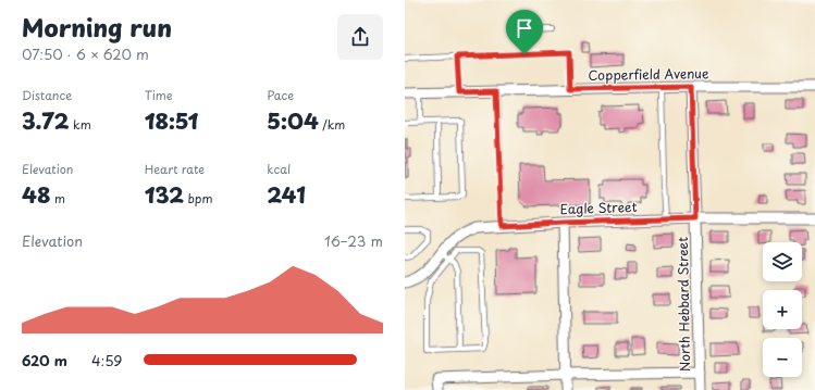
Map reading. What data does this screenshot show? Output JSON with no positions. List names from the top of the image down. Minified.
{"streets":{"street":["Copperfield Avenue","Eagle Street","North Hebbard Street"]},"crossings":[["Copperfield Avenue","North Hebbard Street"],["Eagle Street","North Hebbard Street"]],"page":{"heading":["Morning run","07:50 · 6 × 620 m"],"stats":[["Distance","3.72 km"],["Time","18:51"],["Pace","5:04 /km"],["Elevation","48 m"],["Heart rate","132 bpm"],["kcal","241"]],"chart":["Elevation","16–23 m"],"map_buttons":["+","−"],"list":[{"name":"620 m","note":"4:59"}]}}
